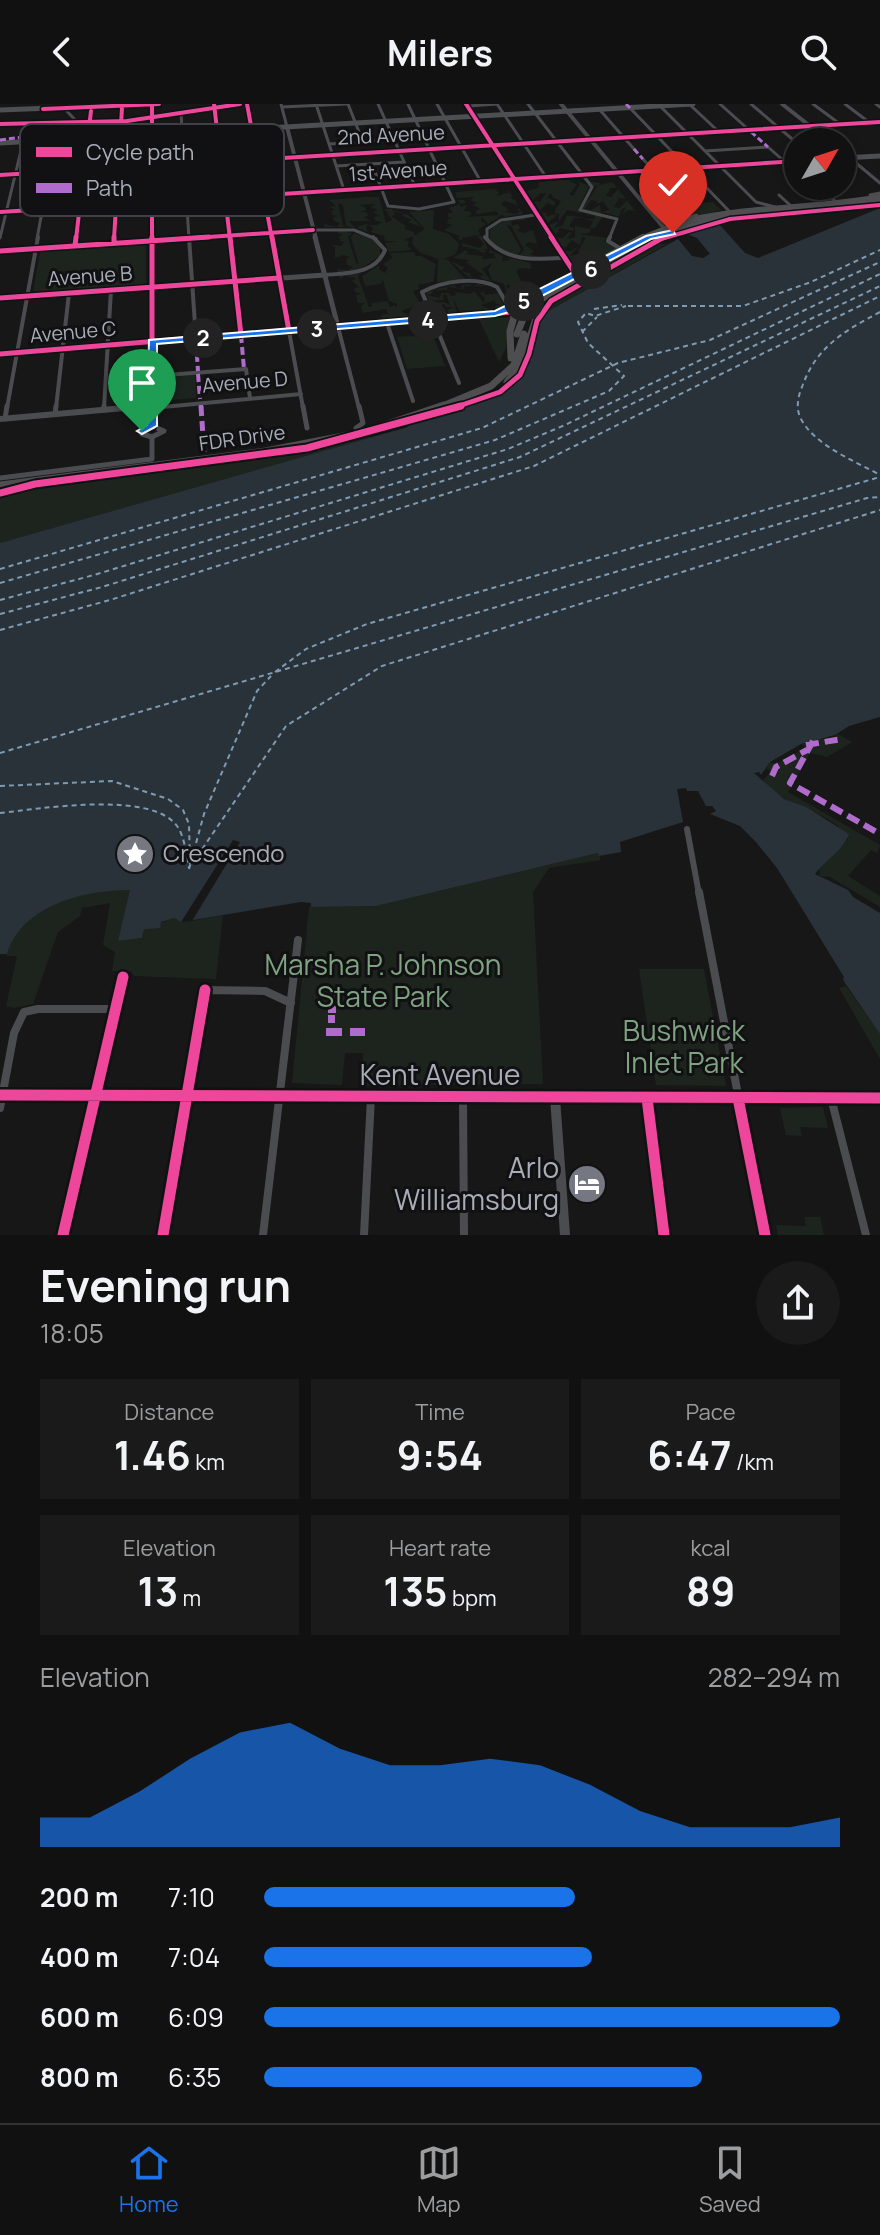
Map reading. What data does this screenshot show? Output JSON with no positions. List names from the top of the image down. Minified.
{"streets":{"highway":["FDR Drive"],"main road":["2nd Avenue","1st Avenue","Avenue C","Kent Avenue"],"street":["Avenue B","Avenue D"]},"crossings":[["Avenue C","FDR Drive"]],"parks":["Marsha P. Johnson State Park","Bushwick Inlet Park"],"places":{"place":["Crescendo"],"hotel":["Arlo Williamsburg"]},"legend":["Cycle path","Path"],"north":"top right","page":{"header":"Milers","pins":["6","5","4","3","2"],"heading":["Evening run","18:05"],"stats":[["Distance","1.46 km"],["Time","9:54"],["Pace","6:47 /km"],["Elevation","13 m"],["Heart rate","135 bpm"],["kcal","89"]],"chart":["Elevation","282–294 m"],"list":[{"name":"200 m","note":"7:10"},{"name":"400 m","note":"7:04"},{"name":"600 m","note":"6:09"},{"name":"800 m","note":"6:35"}],"tabs":["Home","Map","Saved"]}}
